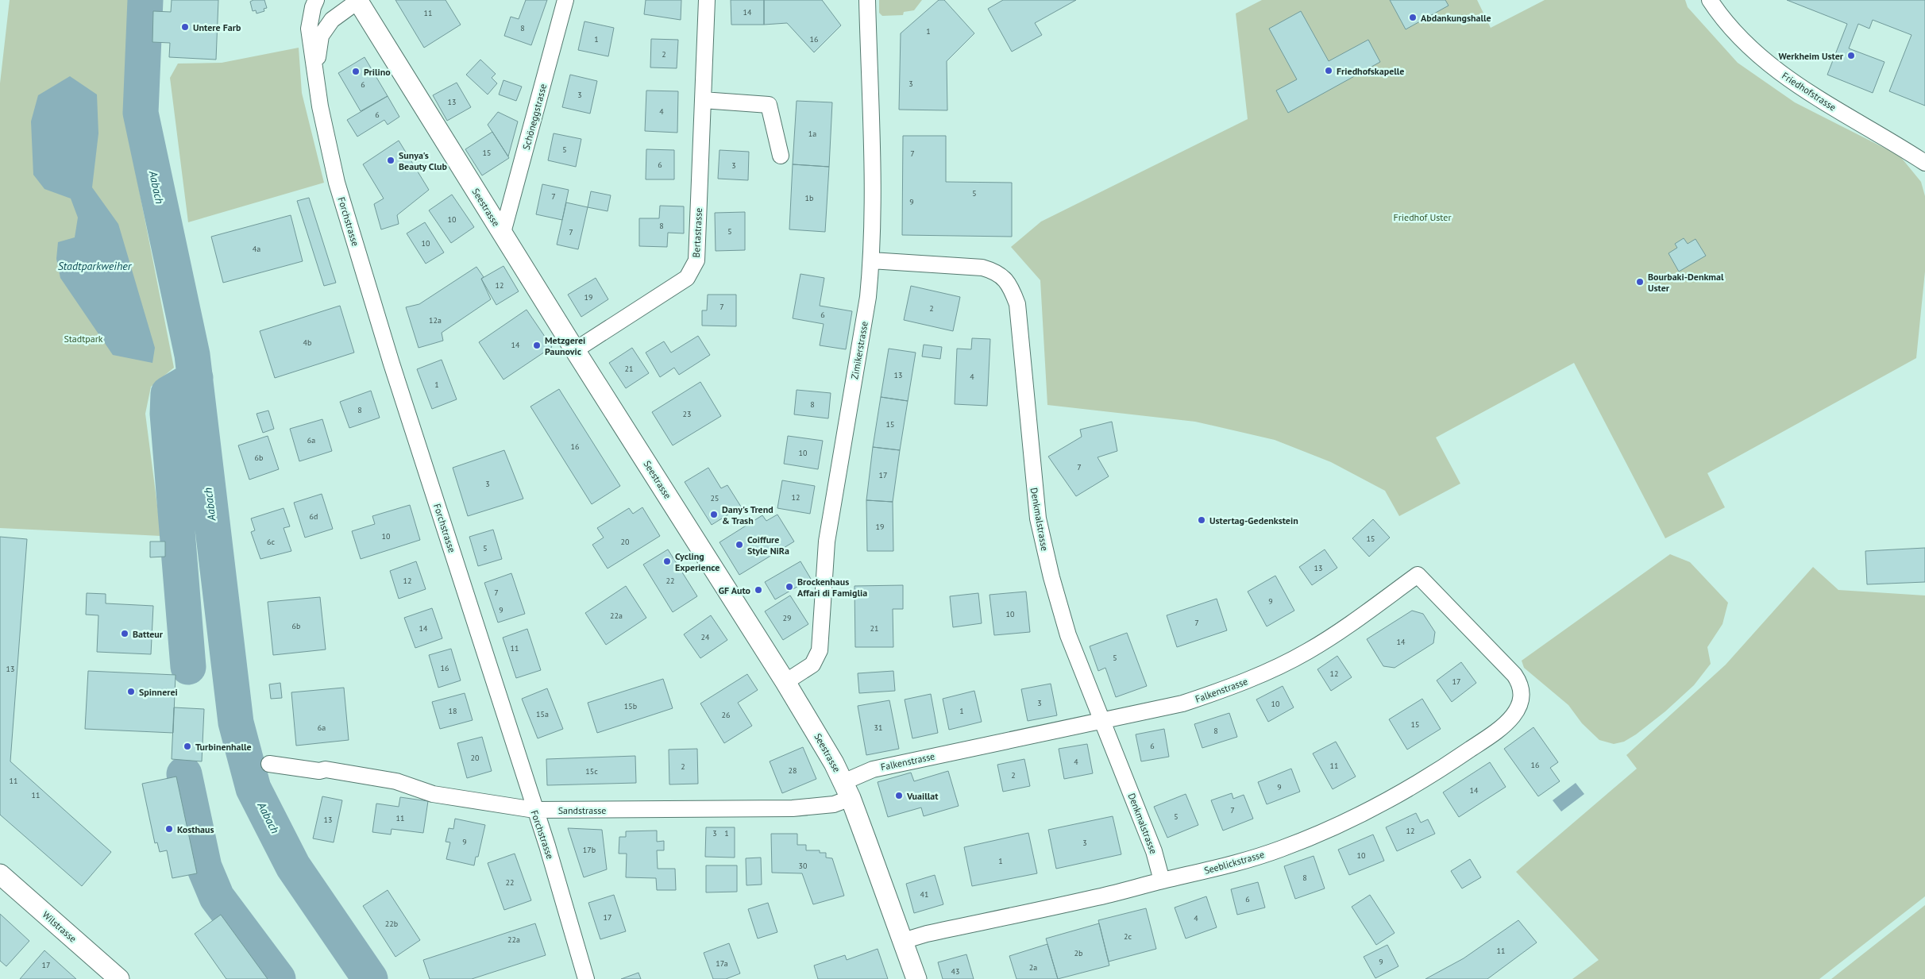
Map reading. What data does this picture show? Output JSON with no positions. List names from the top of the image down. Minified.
{"streets":{"street":["Friedhofstrasse","Schöneggstrasse","Seestrasse","Forchstrasse","Bertastrasse","Zimikerstrasse","Denkmalstrasse","Falkenstrasse","Sandstrasse","Seeblickstrasse","Wilstrasse"]},"crossings":[["Schöneggstrasse","Seestrasse"],["Seestrasse","Forchstrasse"],["Seestrasse","Bertastrasse"],["Seestrasse","Zimikerstrasse"],["Seestrasse","Falkenstrasse"],["Seestrasse","Sandstrasse"],["Seestrasse","Seeblickstrasse"],["Forchstrasse","Sandstrasse"],["Zimikerstrasse","Denkmalstrasse"],["Denkmalstrasse","Falkenstrasse"],["Denkmalstrasse","Seeblickstrasse"],["Falkenstrasse","Sandstrasse"],["Falkenstrasse","Seeblickstrasse"]],"water":["Aabach","Stadtparkweiher"],"parks":["Friedhof Uster","Stadtpark"],"places":["Abdankungshalle","Untere Farb","Werkheim Uster","Friedhofskapelle","Prilino","Sunya's Beauty Club","Bourbaki-Denkmal Uster","Metzgerei Paunovic","Dany's Trend & Trash","Ustertag-Gedenkstein","Coiffure Style NiRa","Cycling Experience","Brockenhaus Affari di Famiglia","GF Auto","Batteur","Spinnerei","Turbinenhalle","Vuaillat","Kosthaus"],"house_numbers":["14","11","8","1","1","16","2","3","6","3","13","4","6","1a","5","15","7","6","3","5","7","1b","9","10","8","5","7","10","4a","12","19","7","2","6","12a","4b","14","21","13","4","1","8","8","23","15","6a","16","10","6b","7","17","3","12","25","6d","19","10","15","6c","20","5","13","12","22","7","9","9","10","22a","29","7","6b","14","21","24","14","11","5","16","13","12","17","3","10","15b","18","1","15a","26","15","6a","31","8","6","20","4","16","11","2","28","15c","2","11","9","14","11","7","5","11","13","12","3","1","9","3","17b","10","1","30","8","22","41","6","17","4","22b","2c","22a","11","2b","9","17a","17","2a","43"]}
